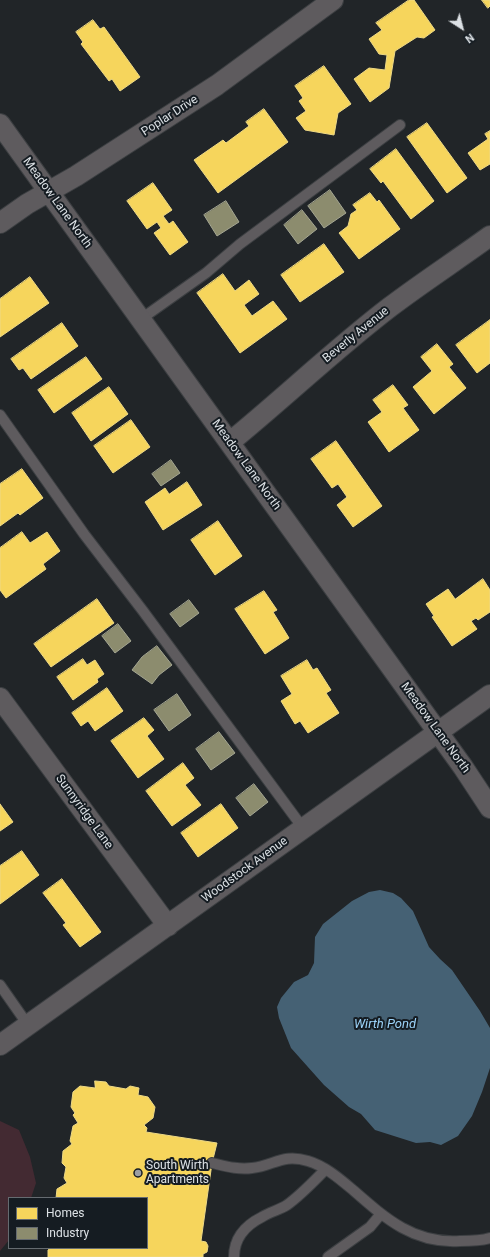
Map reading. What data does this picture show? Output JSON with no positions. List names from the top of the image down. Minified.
{"streets":{"street":["Poplar Drive","Meadow Lane North","Beverly Avenue","Sunnyridge Lane","Woodstock Avenue"]},"crossings":[["Poplar Drive","Meadow Lane North"],["Meadow Lane North","Beverly Avenue"],["Meadow Lane North","Woodstock Avenue"],["Sunnyridge Lane","Woodstock Avenue"]],"water":["Wirth Pond"],"places":["South Wirth Apartments"],"legend":["Homes","Industry"],"north":"bottom right"}
